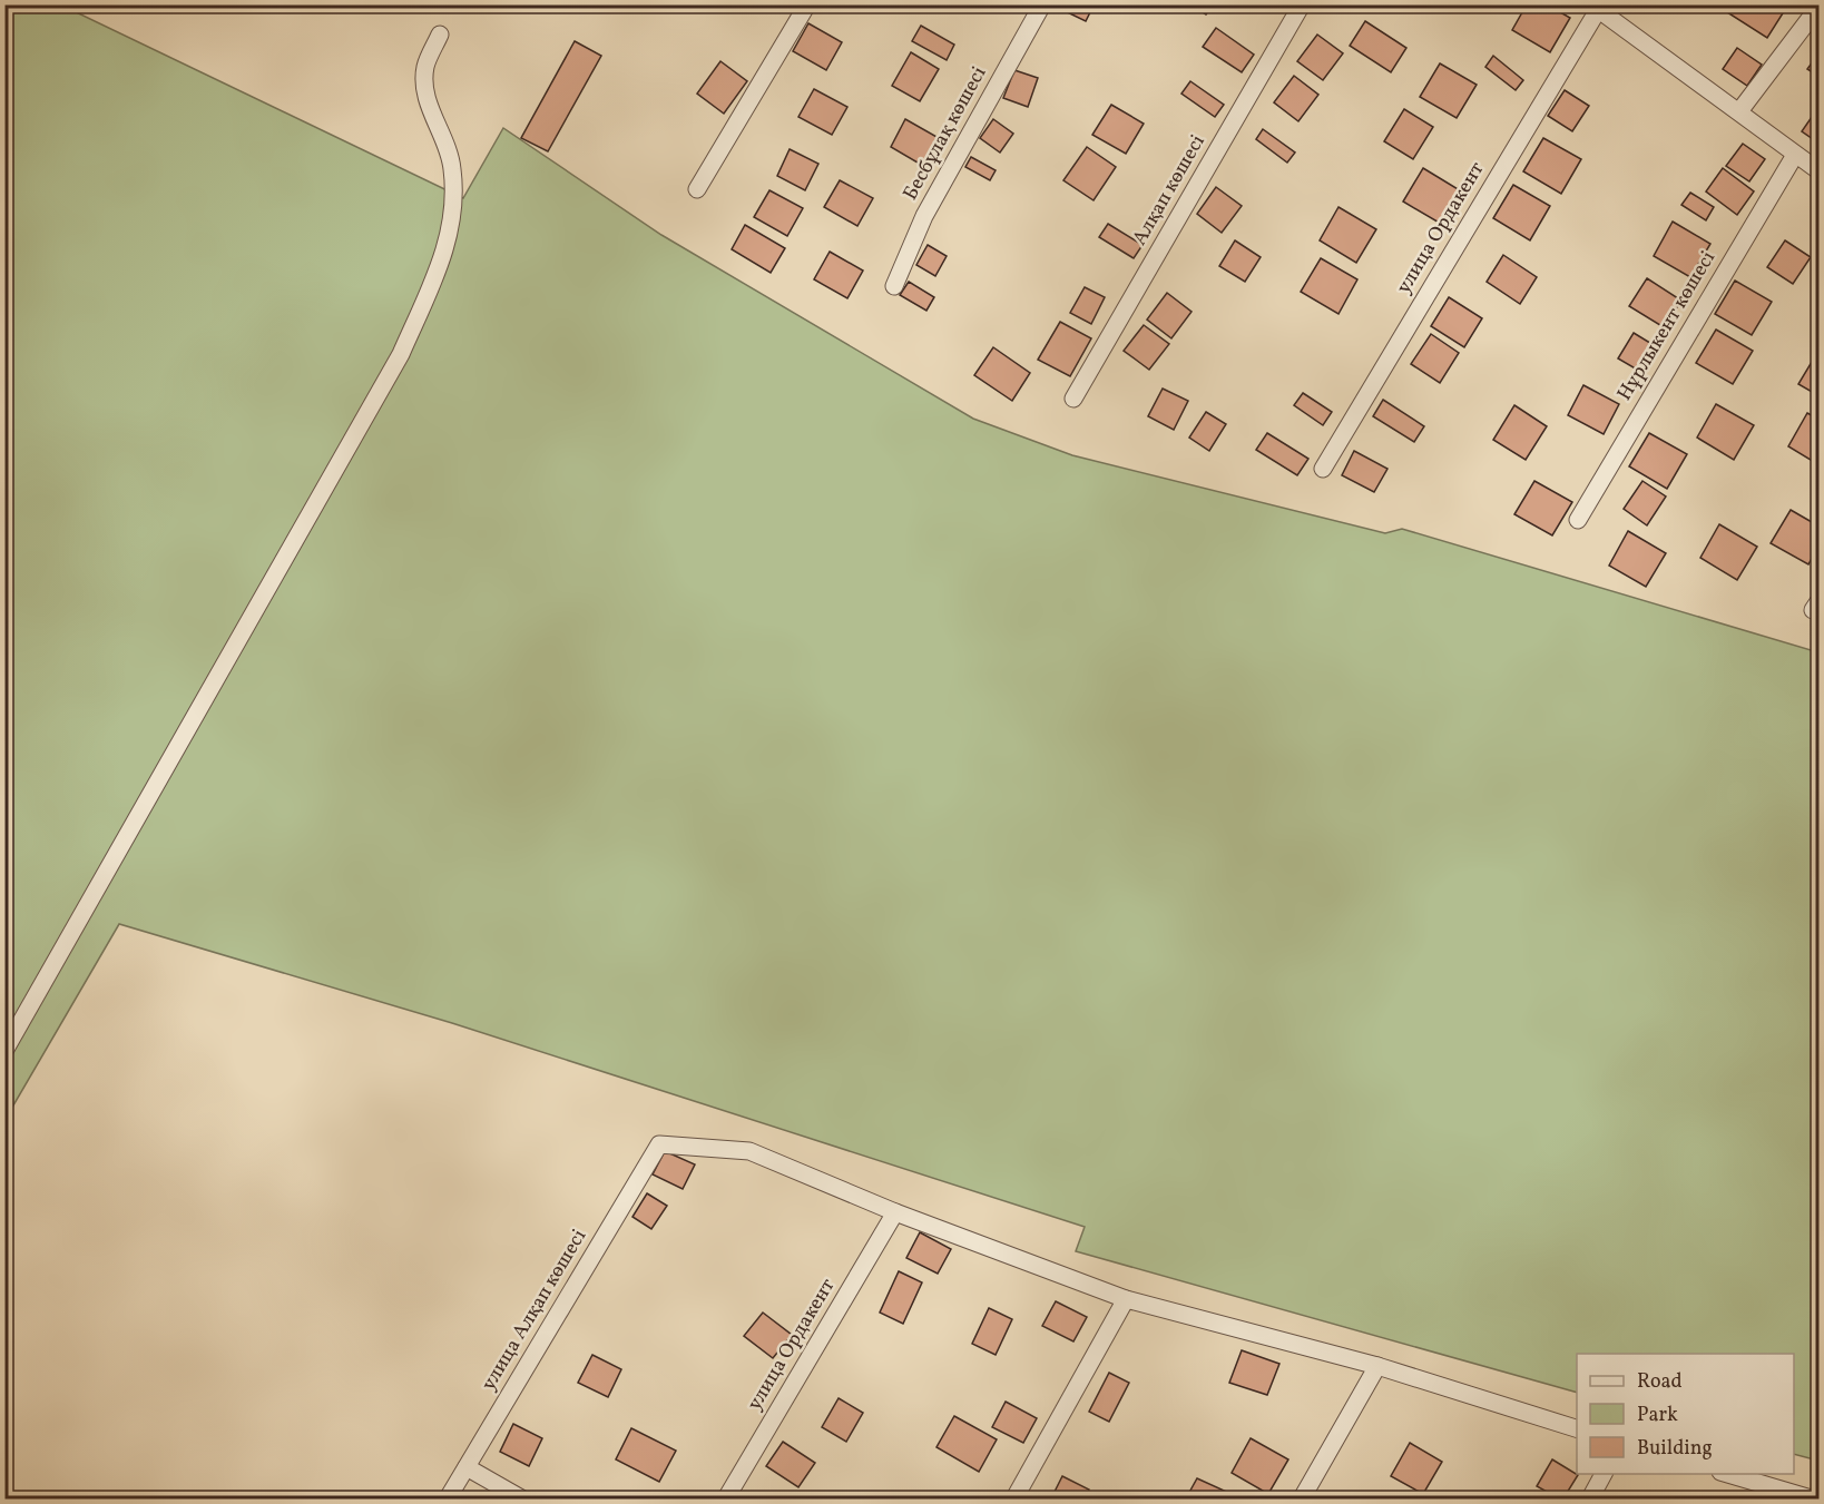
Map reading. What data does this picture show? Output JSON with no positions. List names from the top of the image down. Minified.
{"streets":{"street":["Бесбұлақ көшесі","Алқап көшесі","улица Ордакент","Нұрлыкент көшесі","улица Алқап көшесі"]},"crossings":[["улица Ордакент","улица Алқап көшесі"]],"legend":["Road","Park","Building"]}
